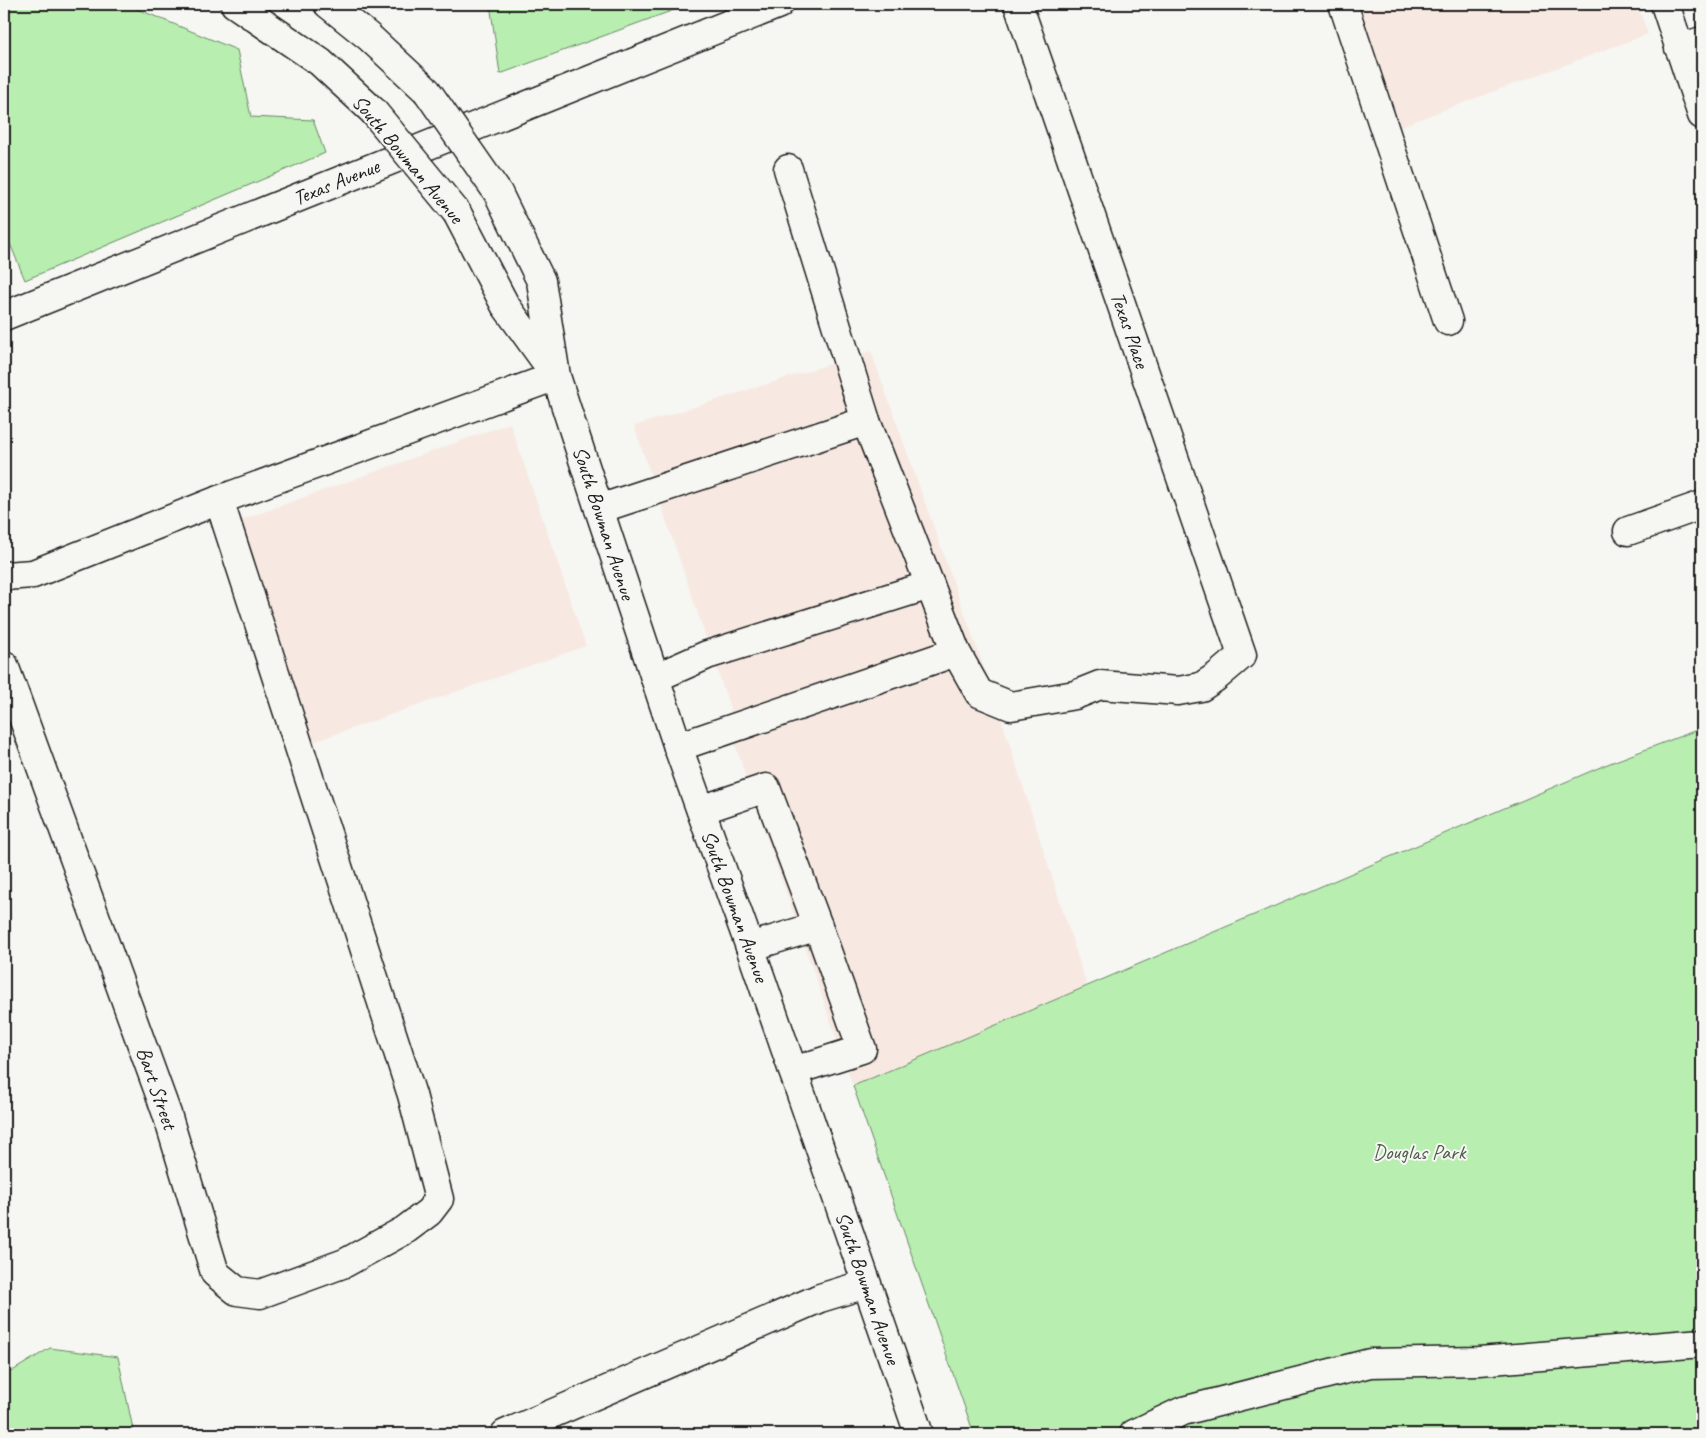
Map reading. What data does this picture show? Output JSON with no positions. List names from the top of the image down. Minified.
{"streets":{"street":["South Bowman Avenue","Texas Avenue","Texas Place","Bart Street"]},"parks":["Douglas Park"]}
